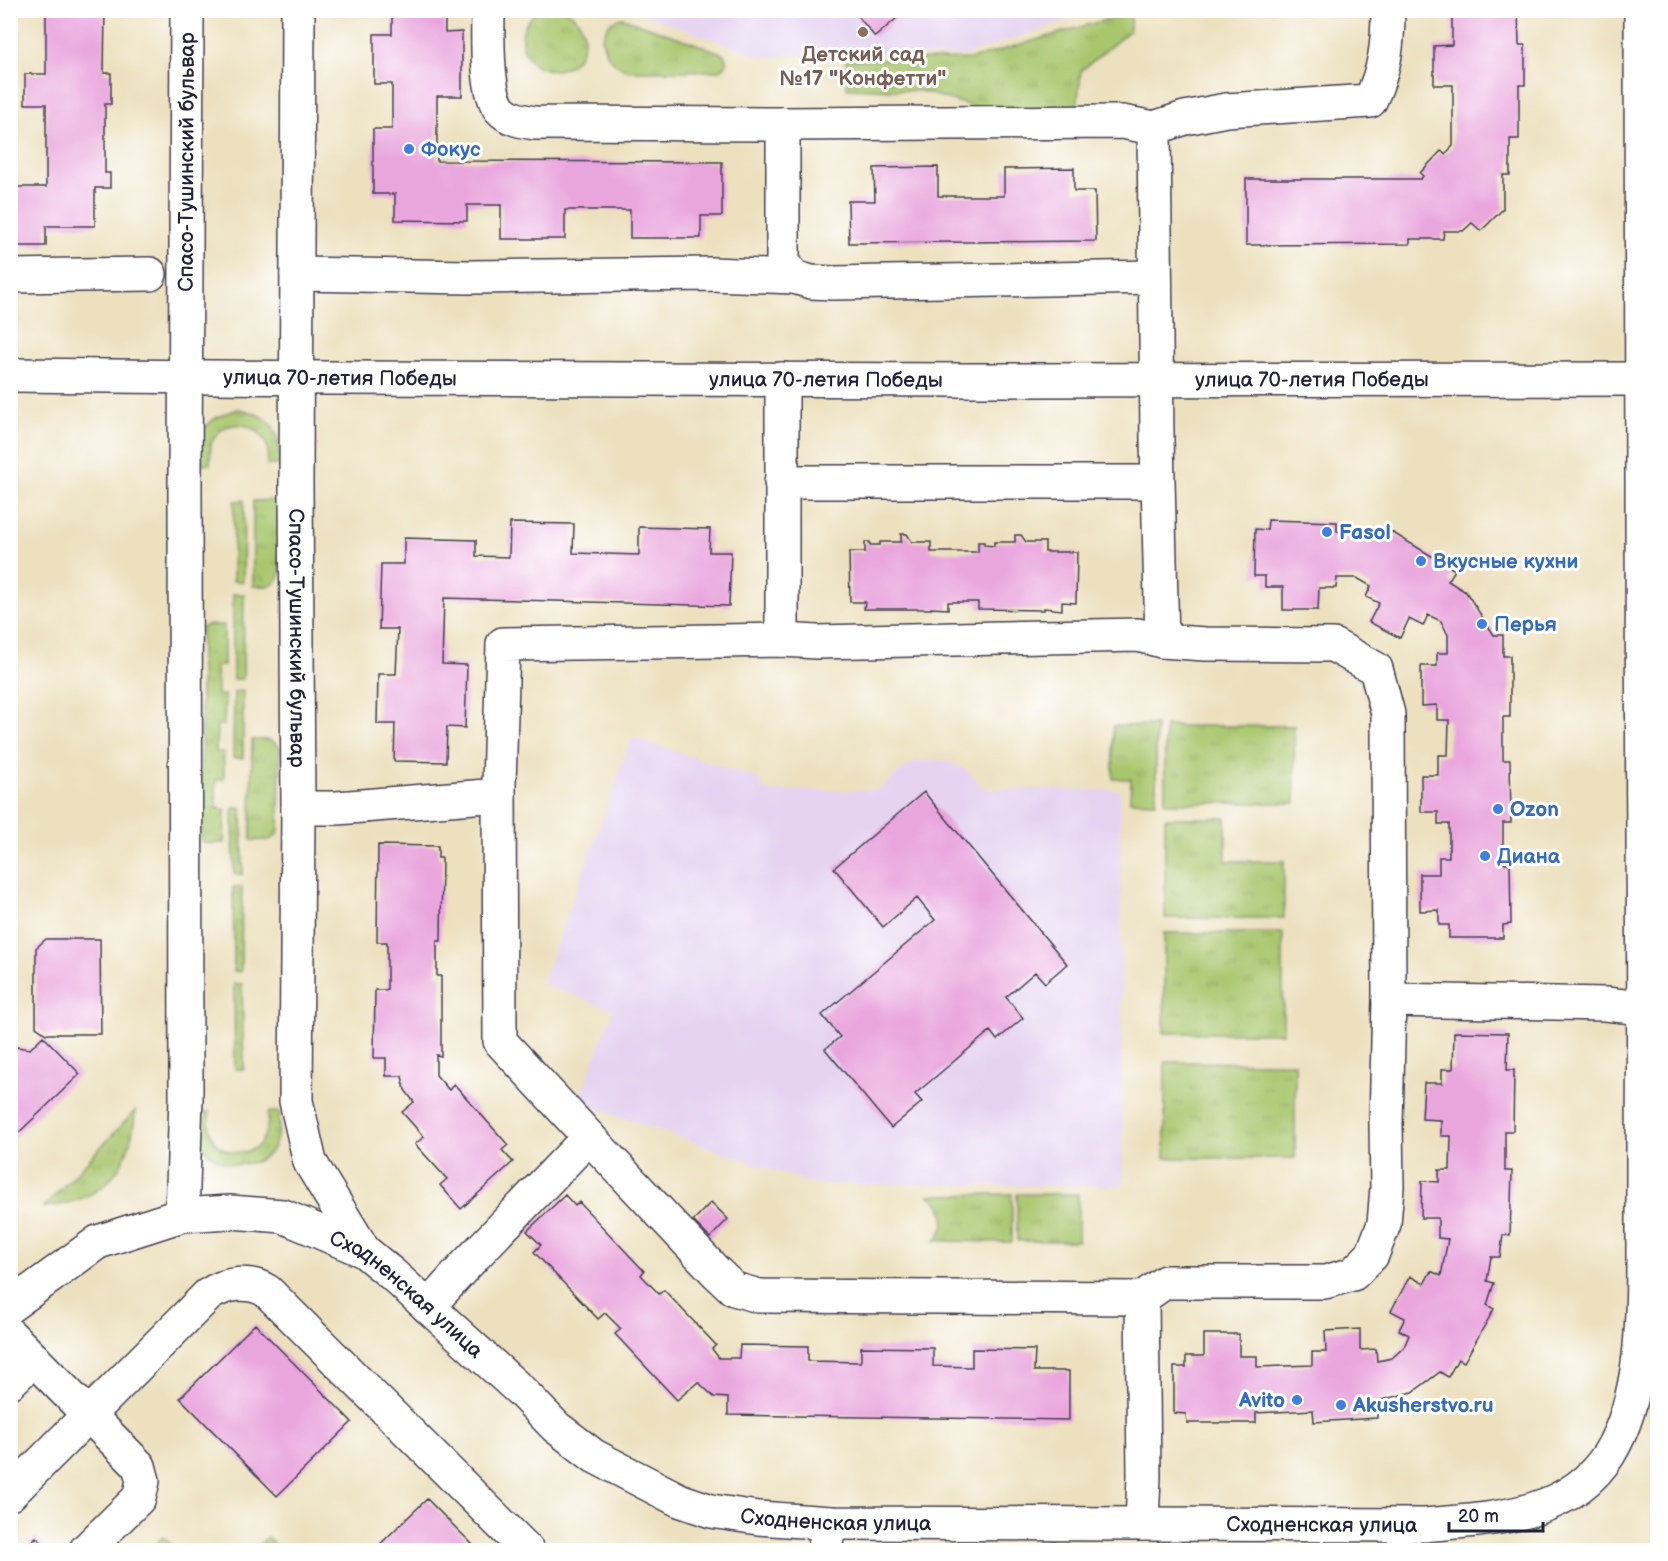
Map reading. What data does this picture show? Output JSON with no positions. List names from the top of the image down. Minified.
{"streets":{"street":["Спасо-Тушинский бульвар","улица 70-летия Победы","Сходненская улица"]},"crossings":[["Спасо-Тушинский бульвар","улица 70-летия Победы"],["Спасо-Тушинский бульвар","Сходненская улица"],["улица 70-летия Победы","Сходненская улица"]],"places":["Детский сад №17 \"Конфетти\"","Фокус","Fasol","Вкусные кухни","Перья","Ozon","Диана","Avito","Akusherstvo.ru"],"scale_bar":"20 m"}
